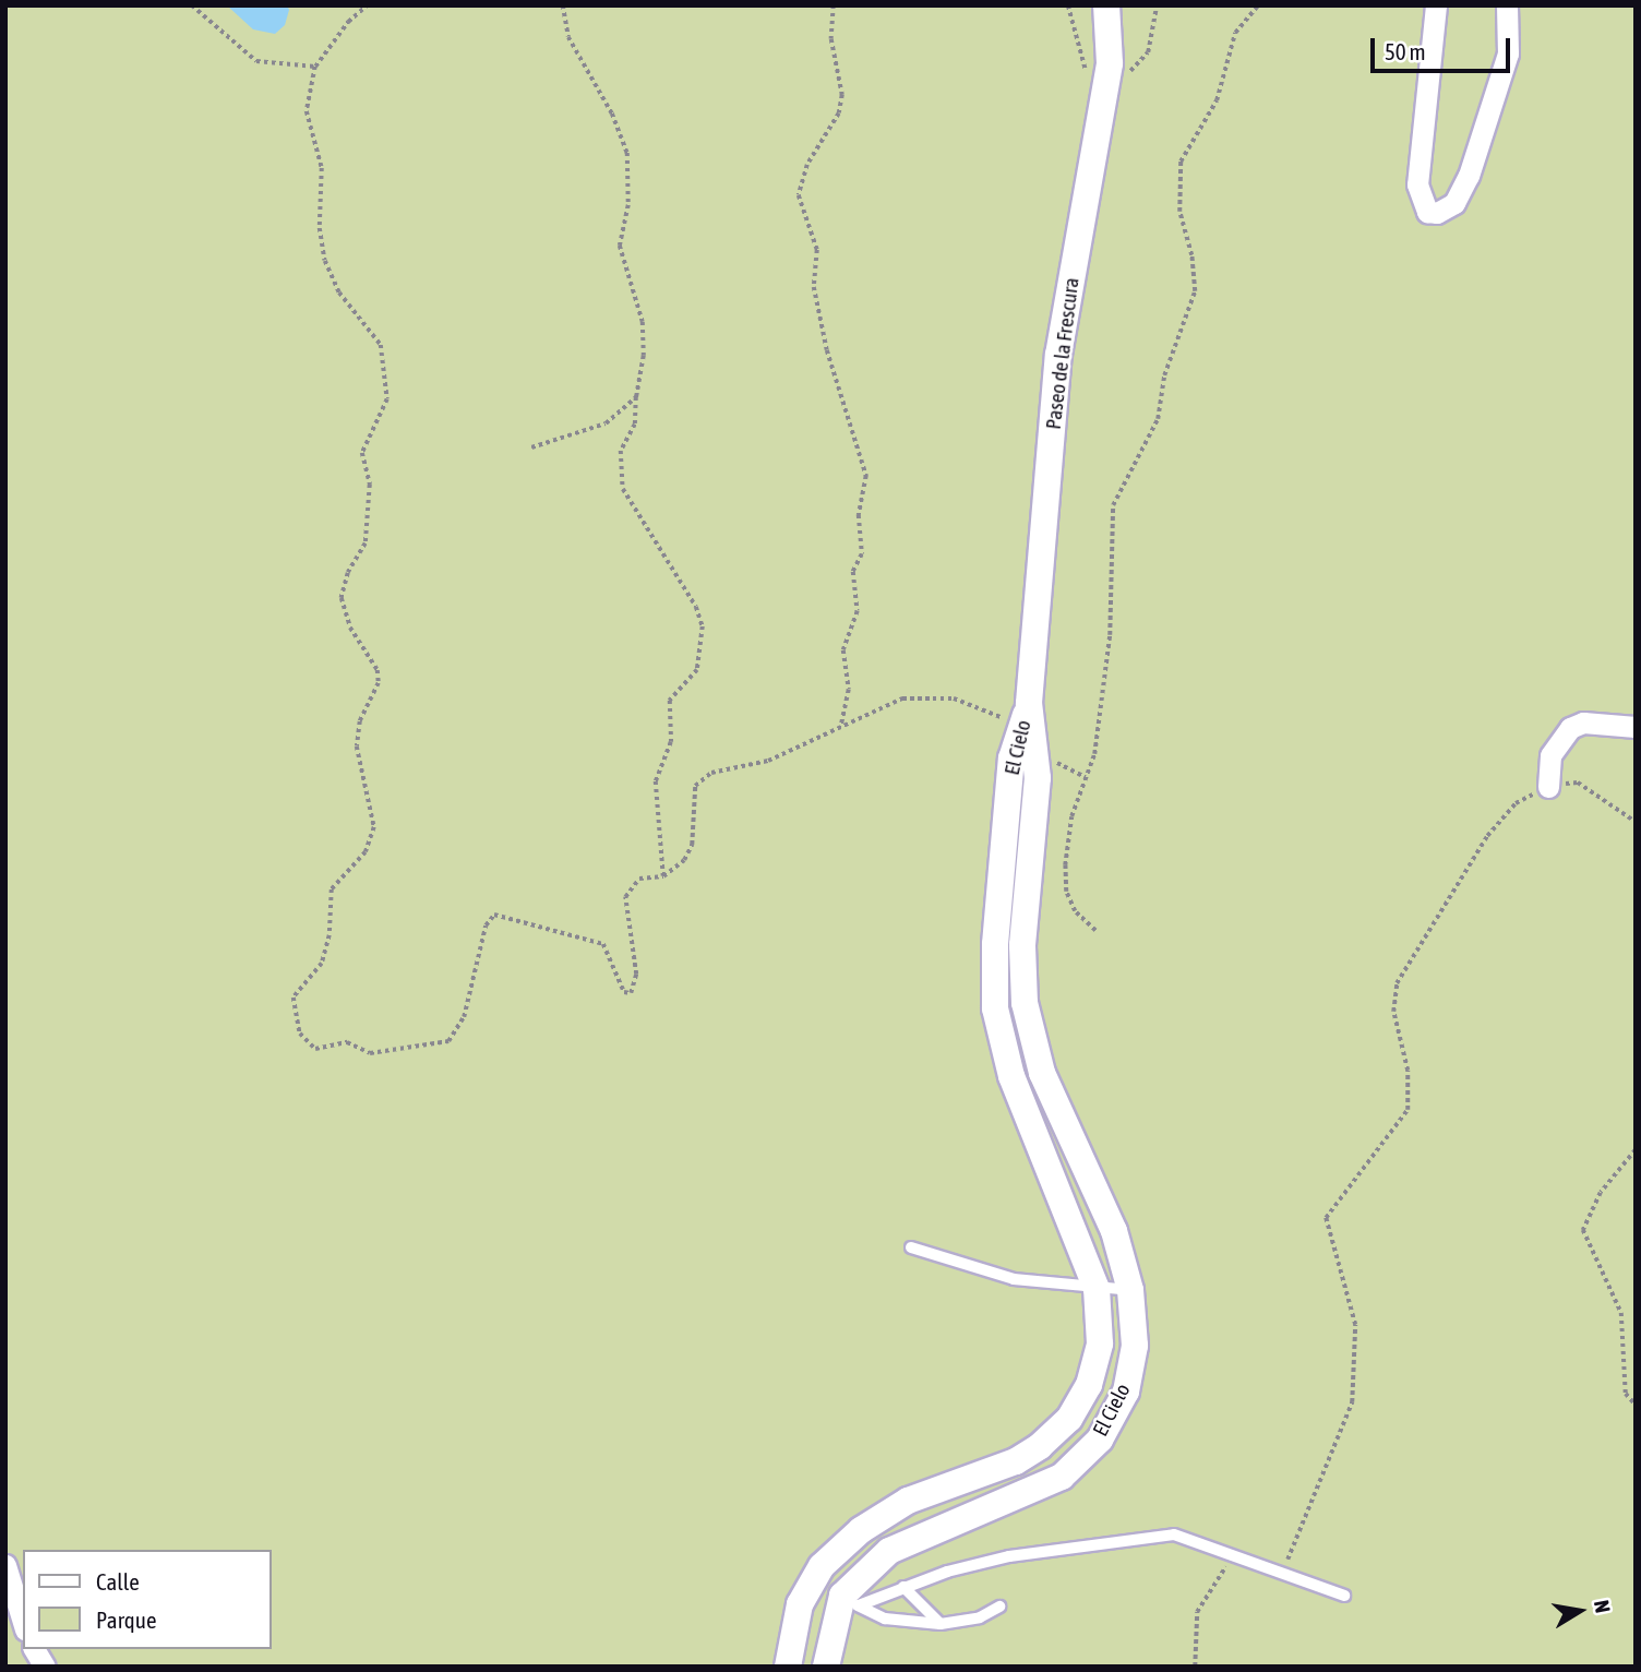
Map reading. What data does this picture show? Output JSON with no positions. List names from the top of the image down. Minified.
{"streets":{"street":["Paseo de la Frescura","El Cielo"]},"crossings":[["Paseo de la Frescura","El Cielo"]],"legend":["Calle","Parque"],"scale_bar":"50 m","north":"right"}
